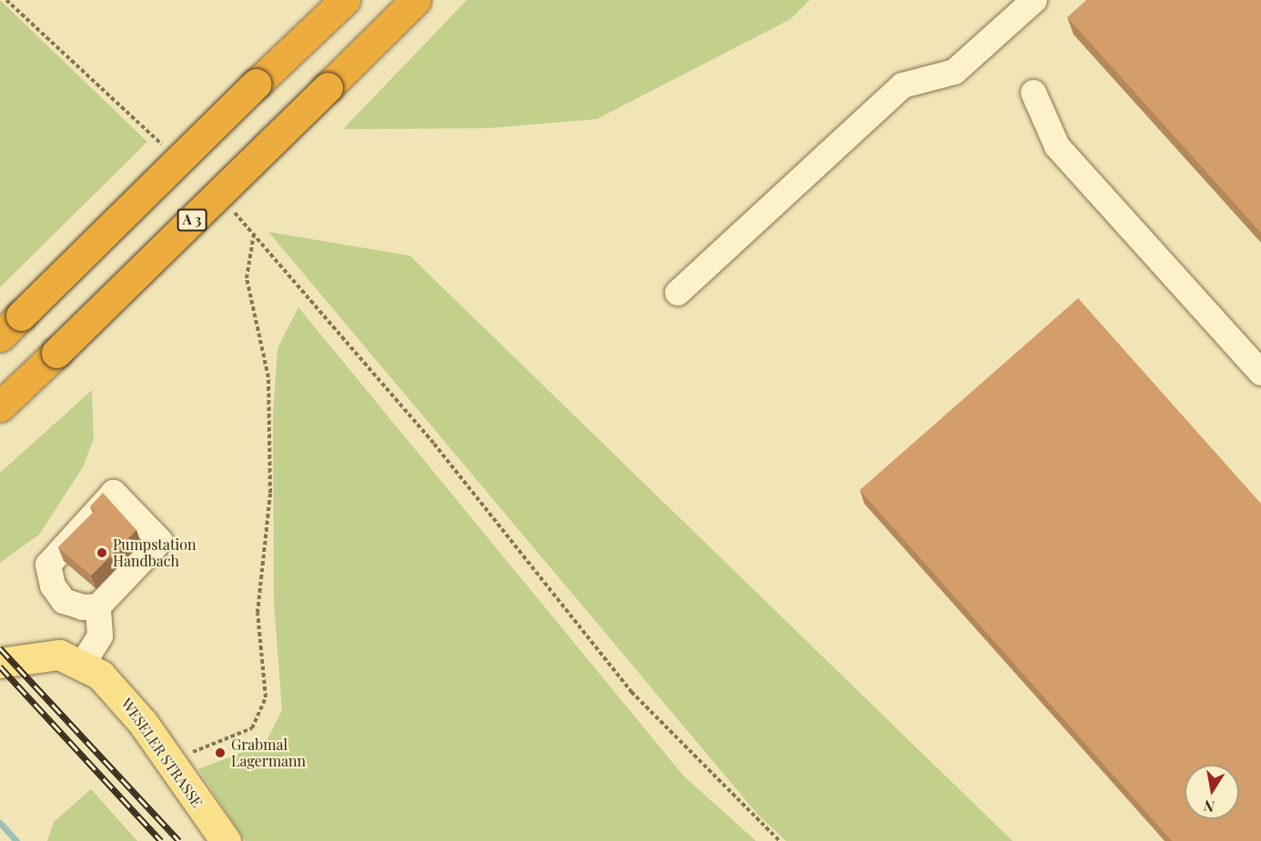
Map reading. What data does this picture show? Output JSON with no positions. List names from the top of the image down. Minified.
{"streets":{"highway":["A 3"],"main road":["WESELER STRASSE"]},"places":["Pumpstation Handbach","Grabmal Lagermann"],"north":"bottom"}
